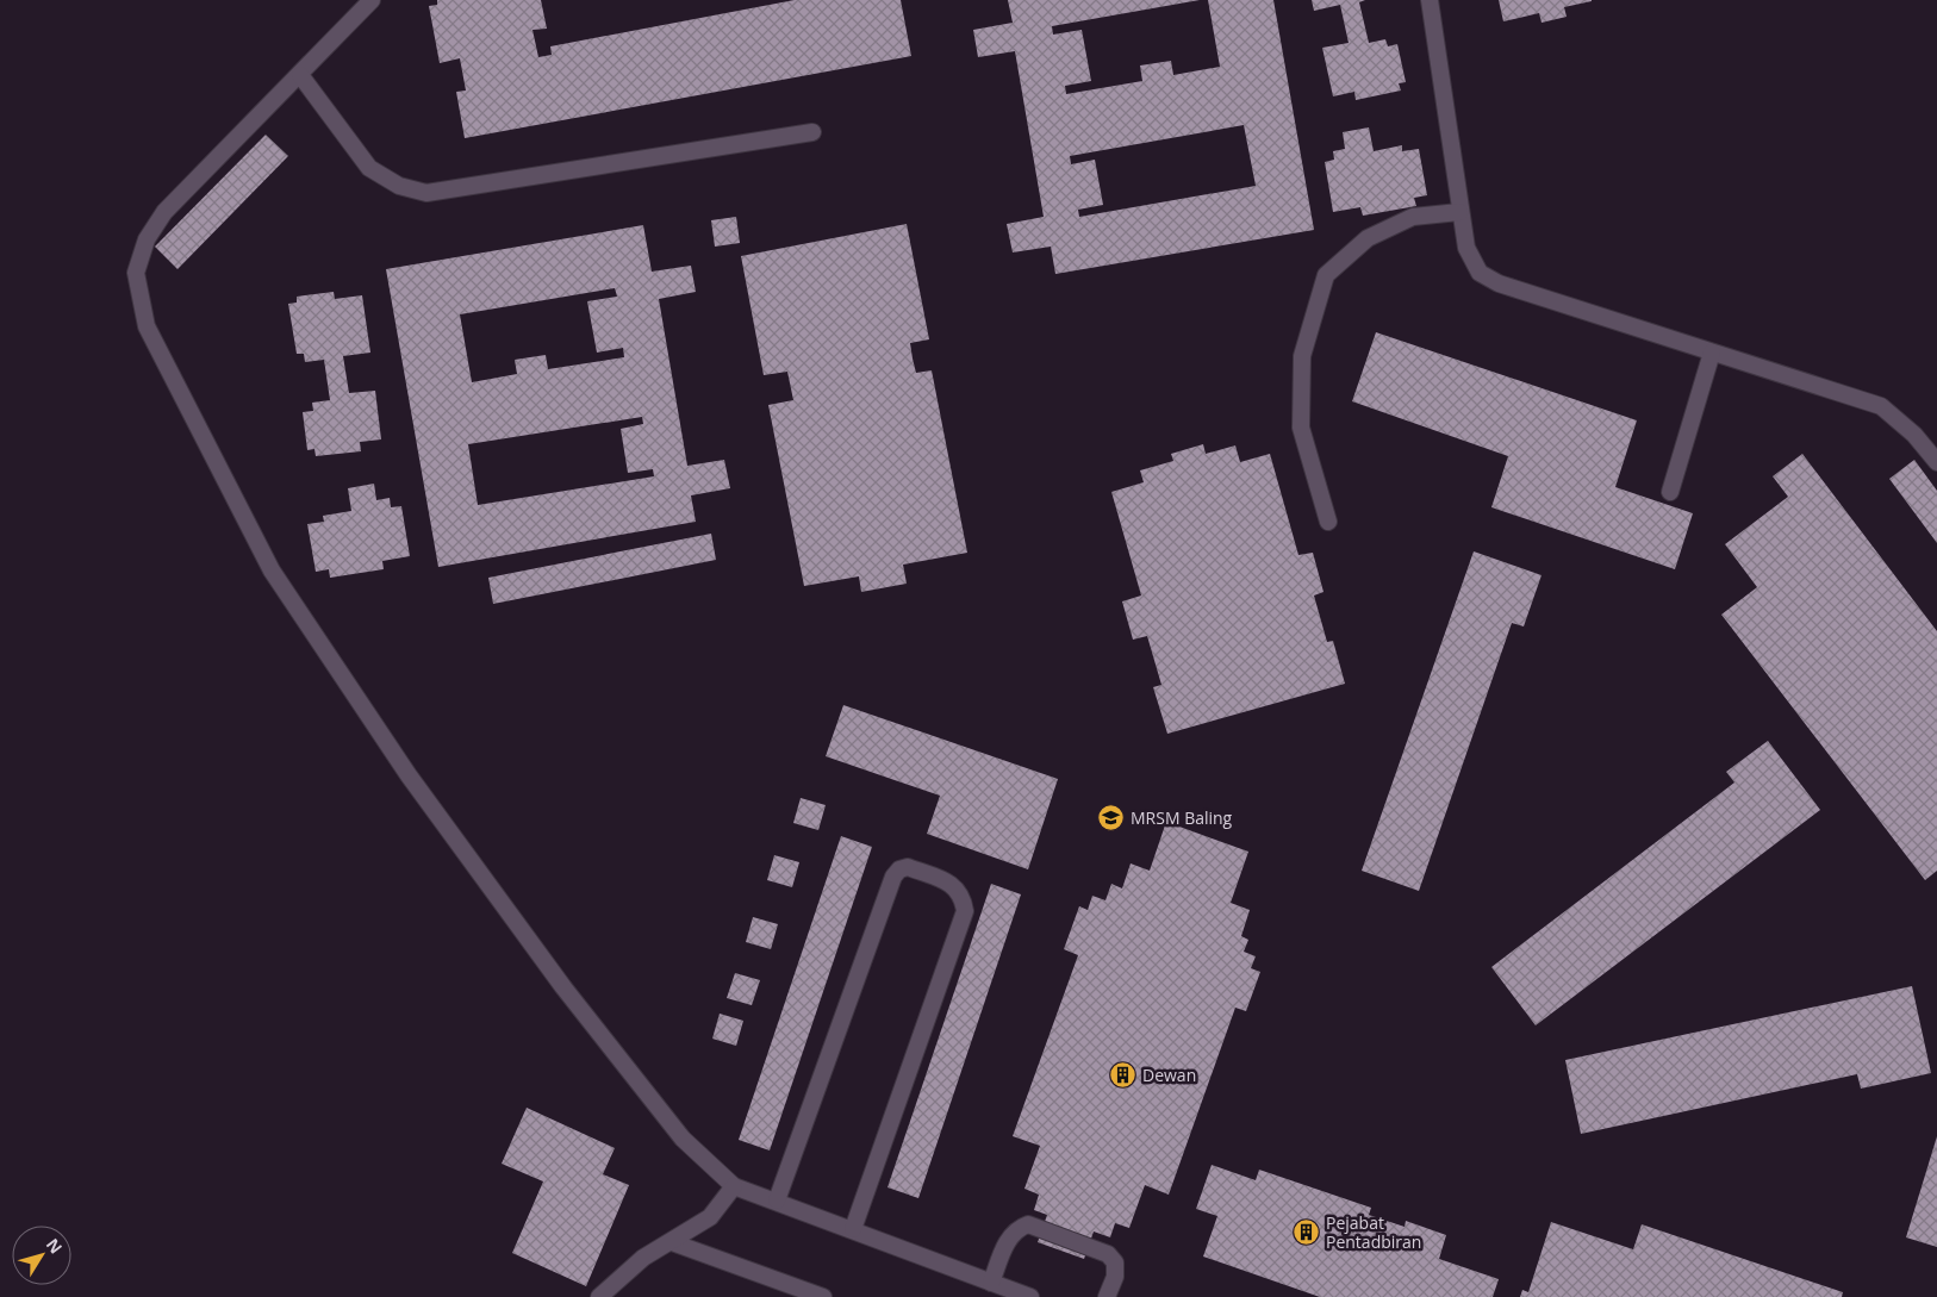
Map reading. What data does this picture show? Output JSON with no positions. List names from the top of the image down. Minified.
{"places":{"school or university":["MRSM Baling"],"building":["Dewan","Pejabat Pentadbiran"]},"north":"top right"}
